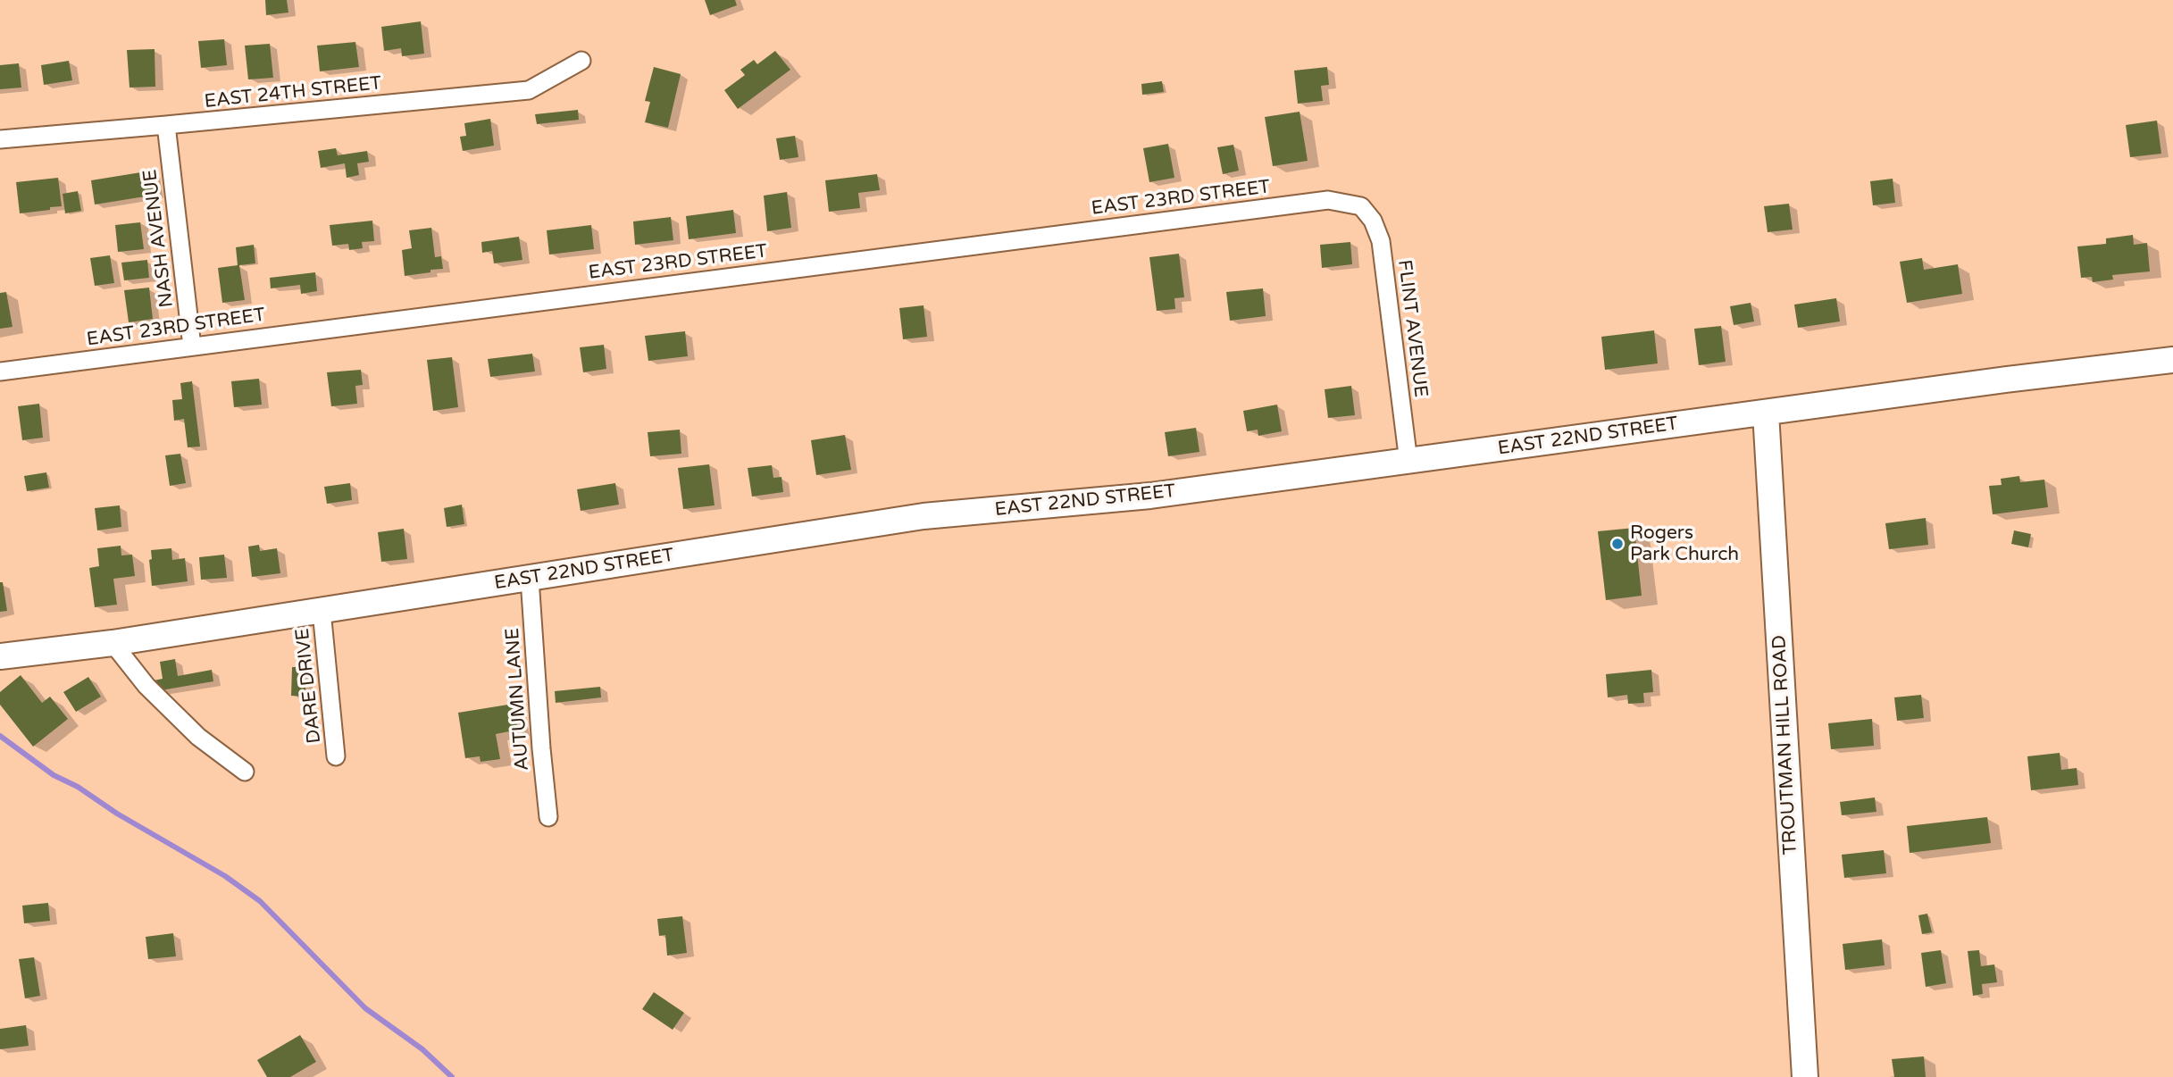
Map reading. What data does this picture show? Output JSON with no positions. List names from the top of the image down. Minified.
{"streets":{"street":["EAST 24TH STREET","EAST 23RD STREET","NASH AVENUE","FLINT AVENUE","EAST 22ND STREET","DARE DRIVE","AUTUMN LANE","TROUTMAN HILL ROAD"]},"crossings":[["EAST 24TH STREET","NASH AVENUE"],["EAST 23RD STREET","NASH AVENUE"],["EAST 23RD STREET","FLINT AVENUE"],["FLINT AVENUE","EAST 22ND STREET"],["EAST 22ND STREET","DARE DRIVE"],["EAST 22ND STREET","AUTUMN LANE"],["EAST 22ND STREET","TROUTMAN HILL ROAD"]],"places":["Rogers Park Church"]}
